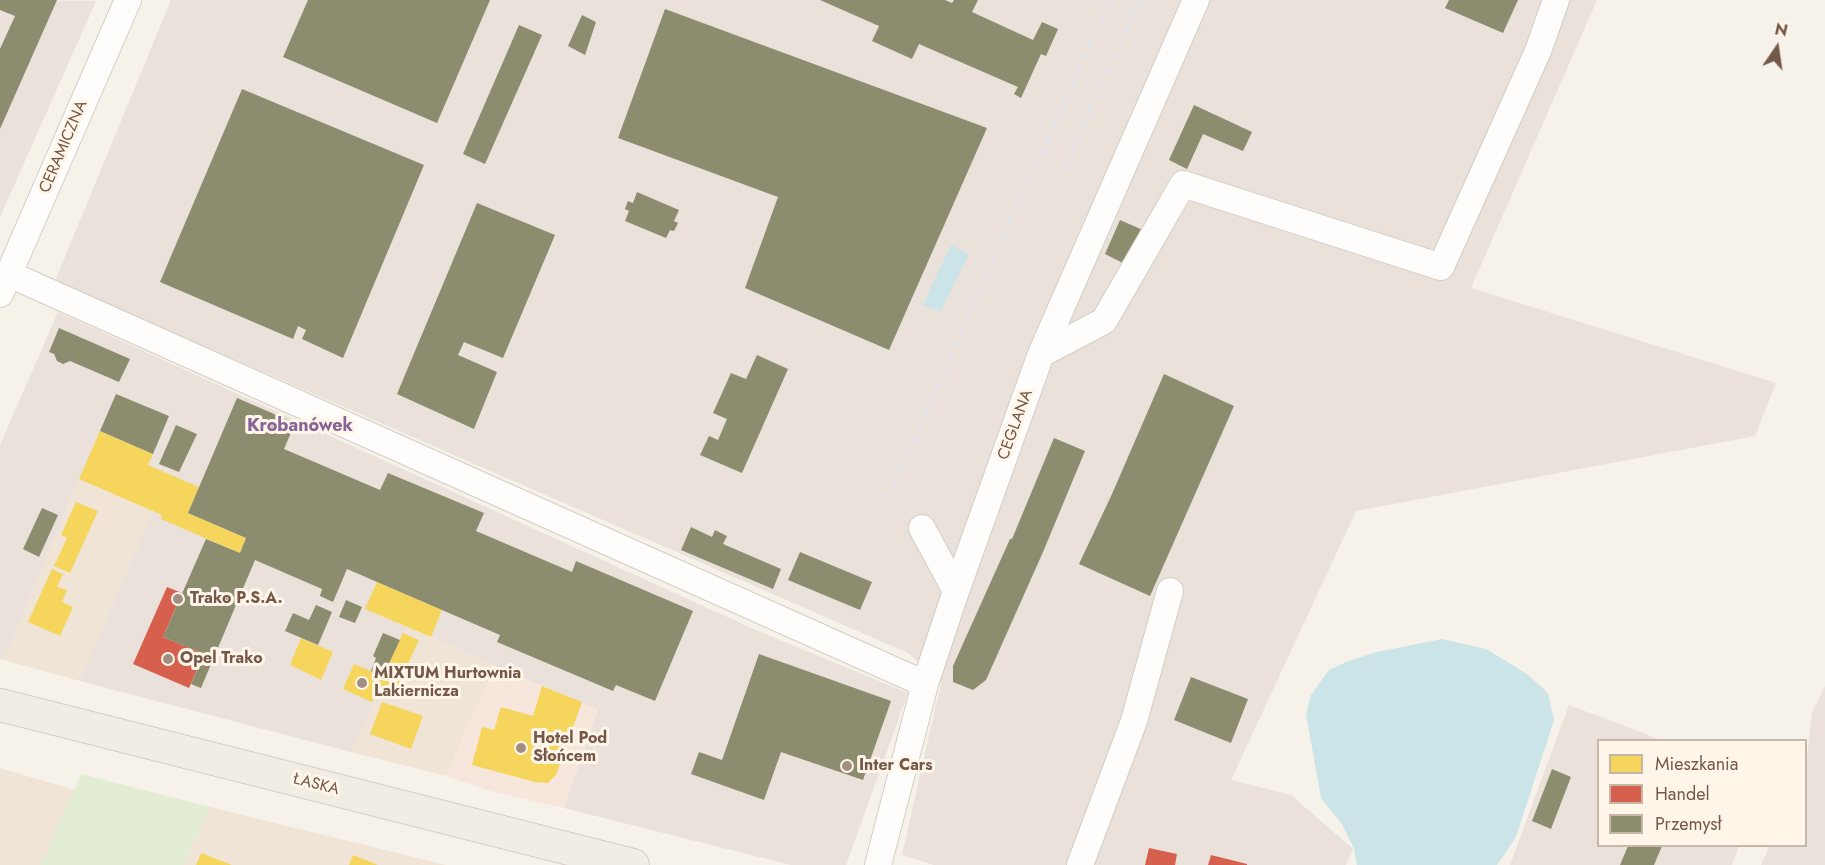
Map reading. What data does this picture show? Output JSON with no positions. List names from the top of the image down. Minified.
{"streets":{"main road":["ŁASKA"],"lane":["CERAMICZNA","CEGLANA"]},"districts":["Krobanówek"],"places":["Trako P.S.A.","Opel Trako","MIXTUM Hurtownia Lakiernicza","Hotel Pod Słońcem","Inter Cars"],"legend":["Mieszkania","Handel","Przemysł"],"north":"top"}
